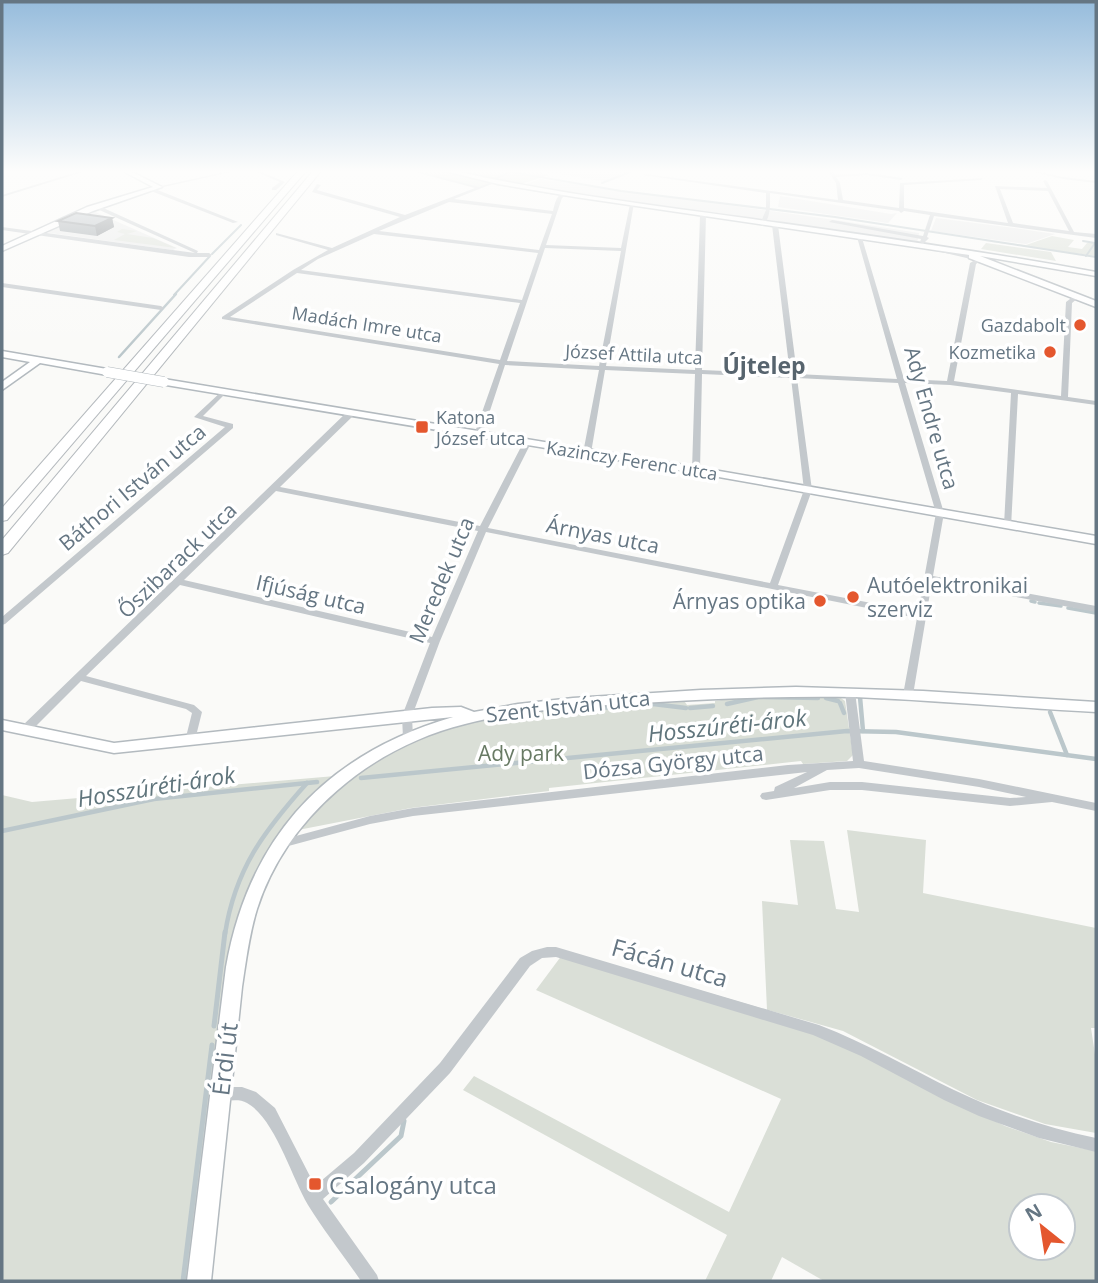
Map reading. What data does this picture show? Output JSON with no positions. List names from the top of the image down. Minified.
{"streets":{"main road":["Kazinczy Ferenc utca","Szent István utca","Érdi út"],"street":["Madách Imre utca","József Attila utca","Ady Endre utca","Báthori István utca","Árnyas utca","Őszibarack utca","Meredek utca","Ifjúság utca","Dózsa György utca","Fácán utca"]},"crossings":[["Madách Imre utca","József Attila utca"],["József Attila utca","Ady Endre utca"],["Ady Endre utca","Kazinczy Ferenc utca"],["Ady Endre utca","Árnyas utca"],["Ady Endre utca","Szent István utca"],["Kazinczy Ferenc utca","Báthori István utca"],["Kazinczy Ferenc utca","Őszibarack utca"],["Kazinczy Ferenc utca","Meredek utca"],["Árnyas utca","Őszibarack utca"],["Árnyas utca","Meredek utca"],["Őszibarack utca","Ifjúság utca"],["Őszibarack utca","Szent István utca"],["Meredek utca","Ifjúság utca"],["Meredek utca","Szent István utca"],["Meredek utca","Érdi út"],["Szent István utca","Érdi út"],["Dózsa György utca","Érdi út"]],"districts":["Újtelep"],"water":["Hosszúréti-árok"],"parks":["Ady park"],"places":{"other":["Gazdabolt","Kozmetika","Autóelektronikai szerviz","Árnyas optika"],"transit":["Katona József utca","Csalogány utca"]},"north":"top left"}
